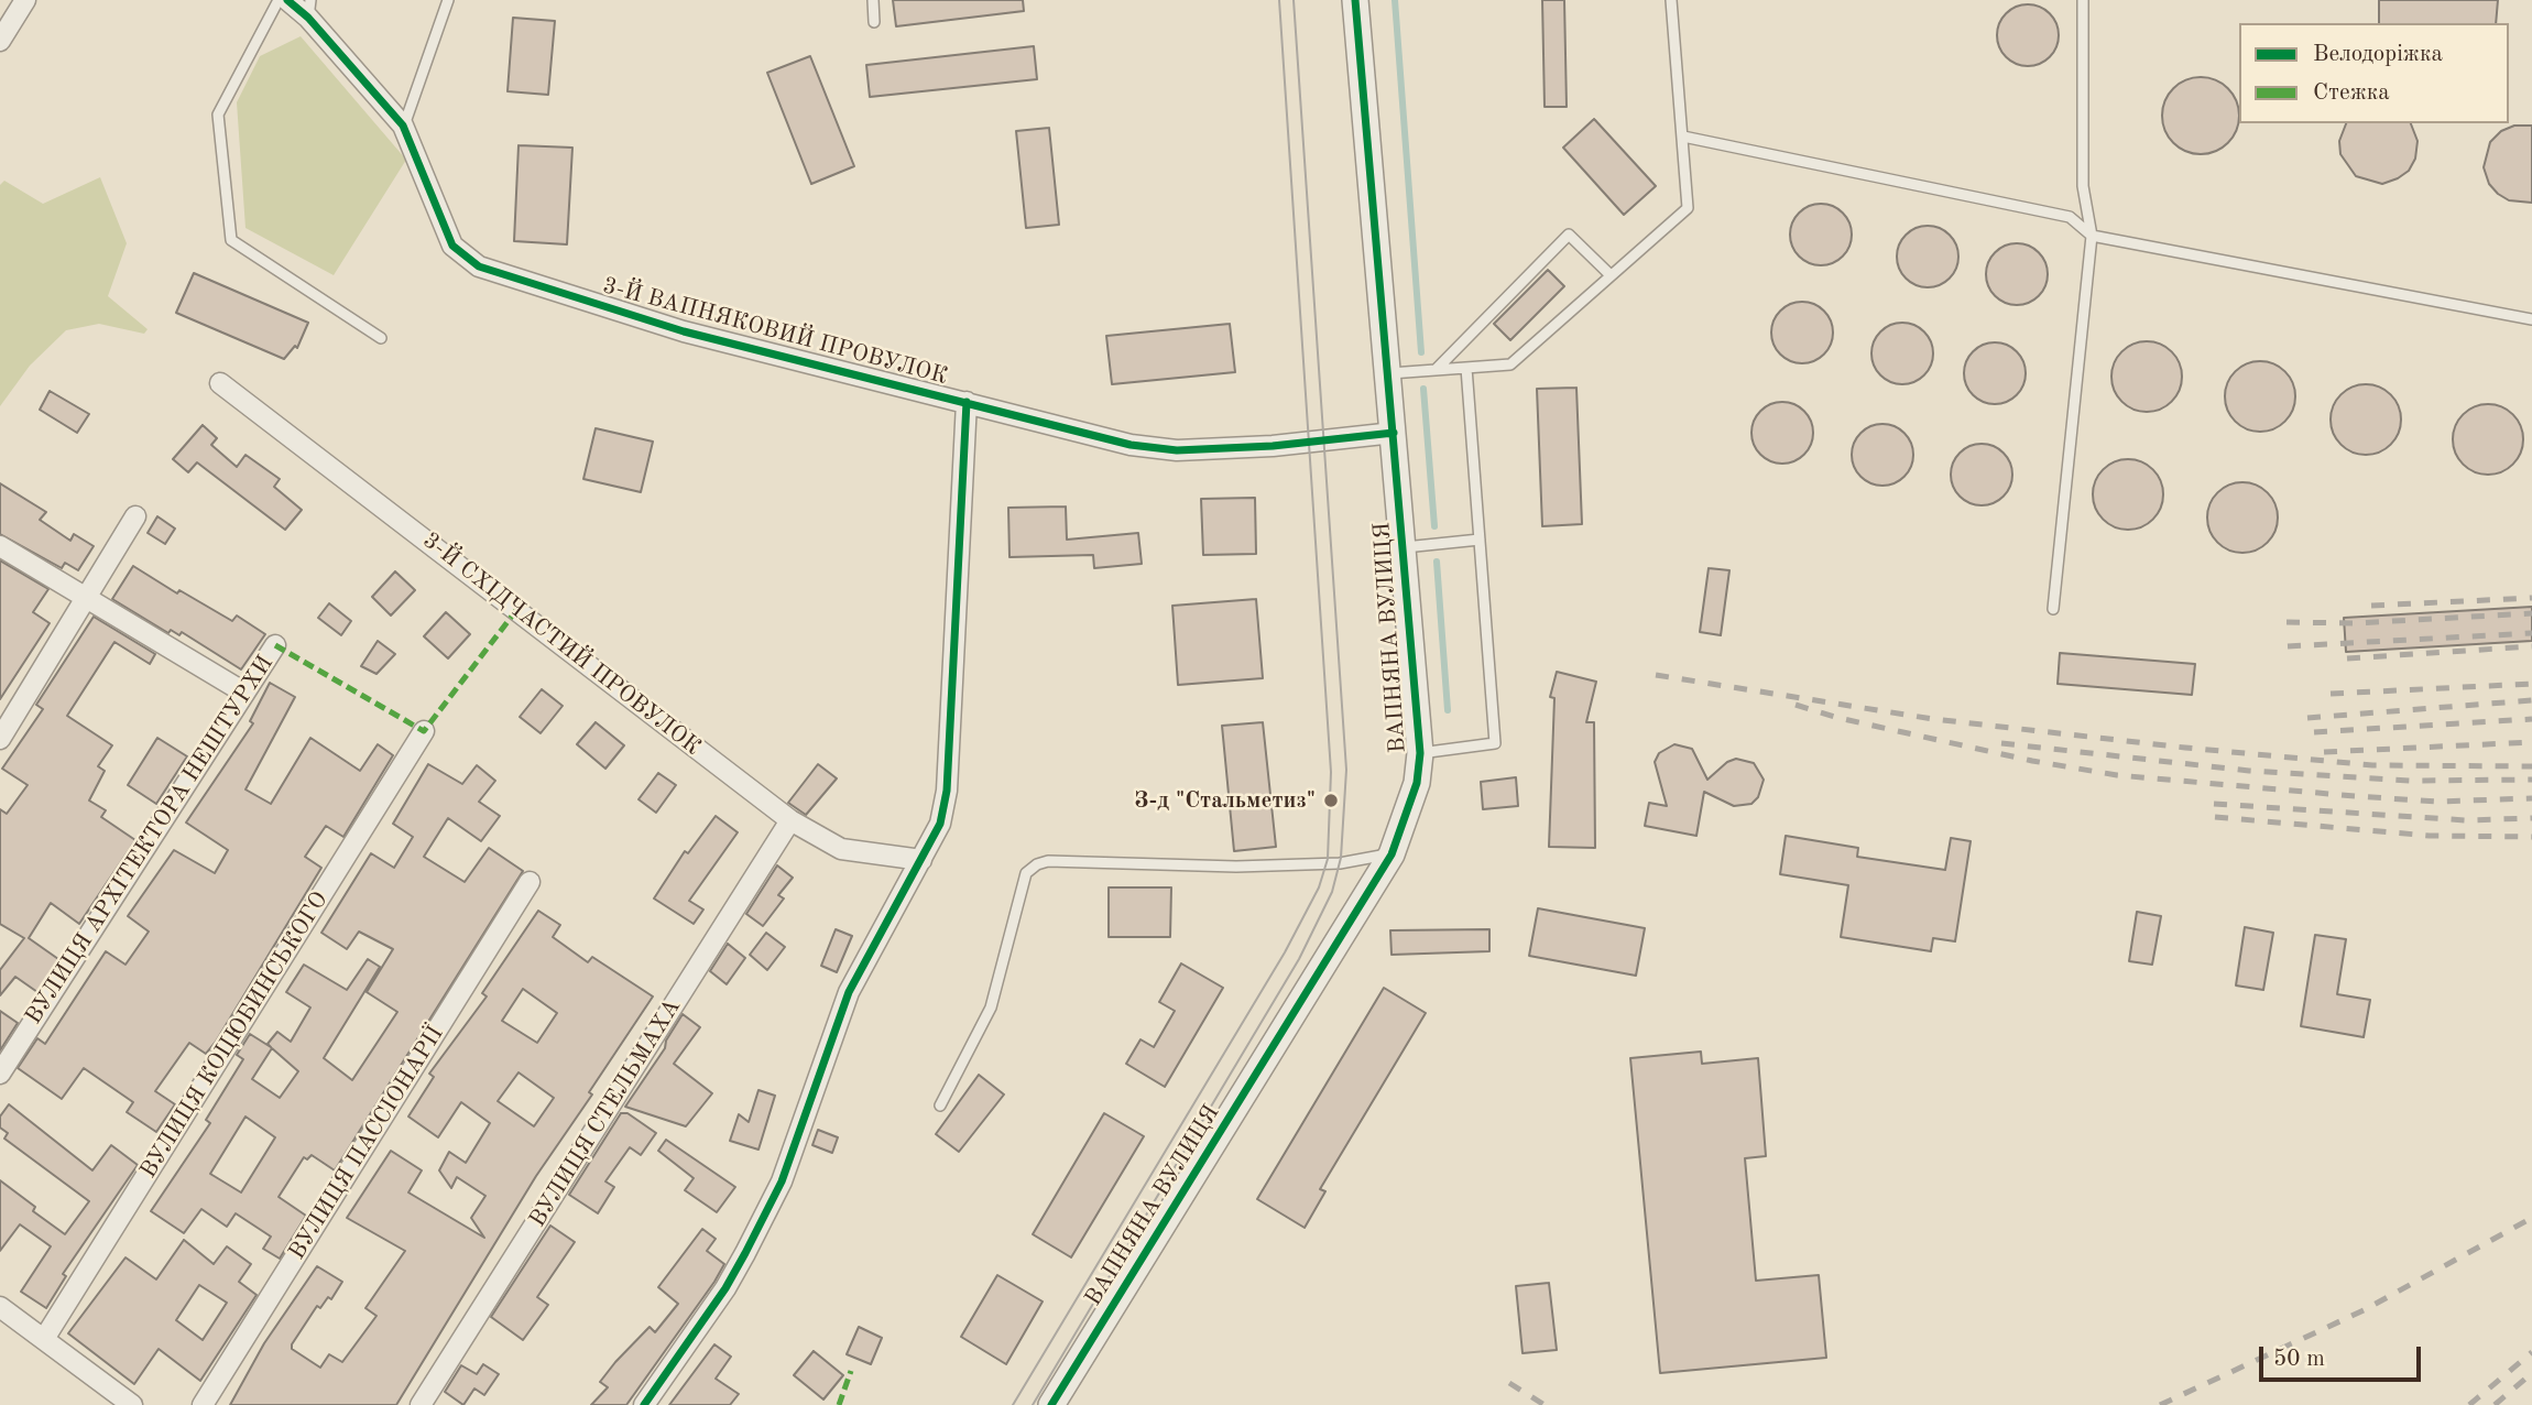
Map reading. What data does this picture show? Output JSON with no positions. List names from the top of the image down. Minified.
{"streets":{"street":["3-Й ВАПНЯКОВИЙ ПРОВУЛОК","ВАПНЯНА ВУЛИЦЯ","3-Й СХІДЧАСТИЙ ПРОВУЛОК","ВУЛИЦЯ АРХІТЕКТОРА НЕШТУРХИ","ВУЛИЦЯ КОЦЮБИНСЬКОГО","ВУЛИЦЯ СТЕЛЬМАХА","ВУЛИЦЯ ПАССІОНАРІЇ"]},"crossings":[["3-Й ВАПНЯКОВИЙ ПРОВУЛОК","ВАПНЯНА ВУЛИЦЯ"],["3-Й СХІДЧАСТИЙ ПРОВУЛОК","ВУЛИЦЯ СТЕЛЬМАХА"]],"places":["З-д \"Стальметиз\""],"legend":["Велодоріжка","Стежка"],"scale_bar":"50 m"}
